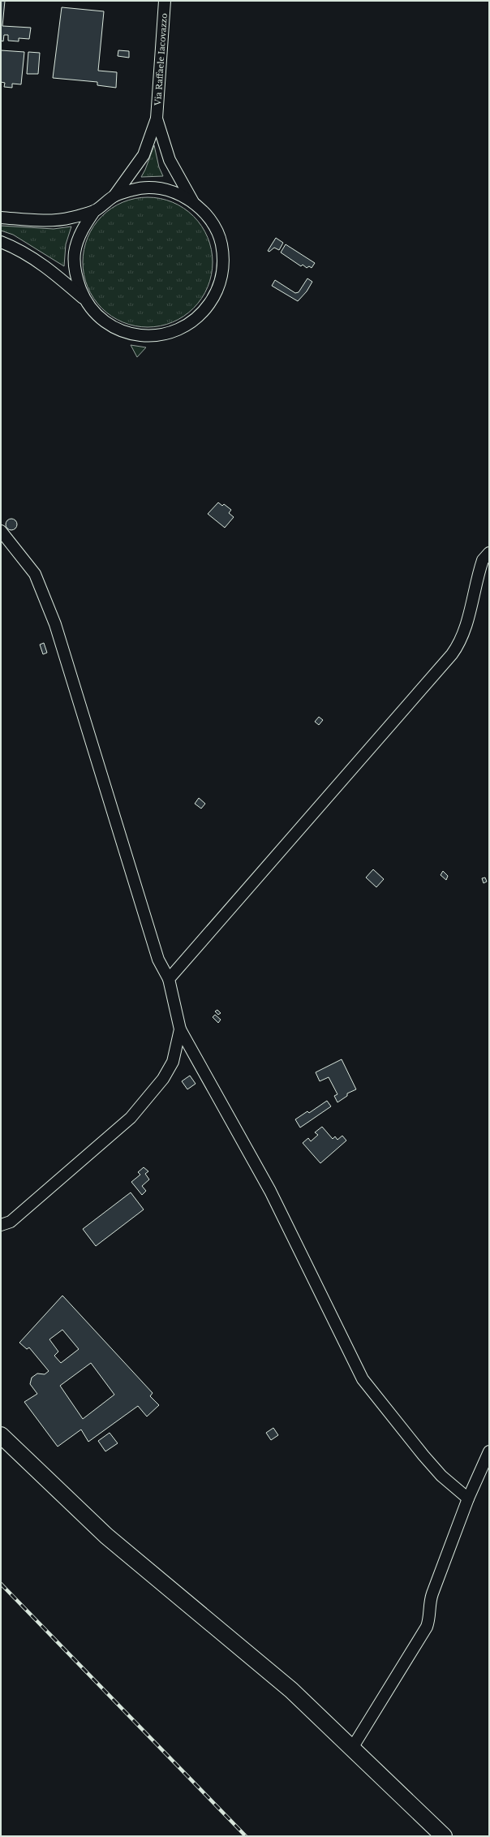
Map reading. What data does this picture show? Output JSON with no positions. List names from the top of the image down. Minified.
{"streets":{"street":["Via Raffaele Iacovazzo"]}}
